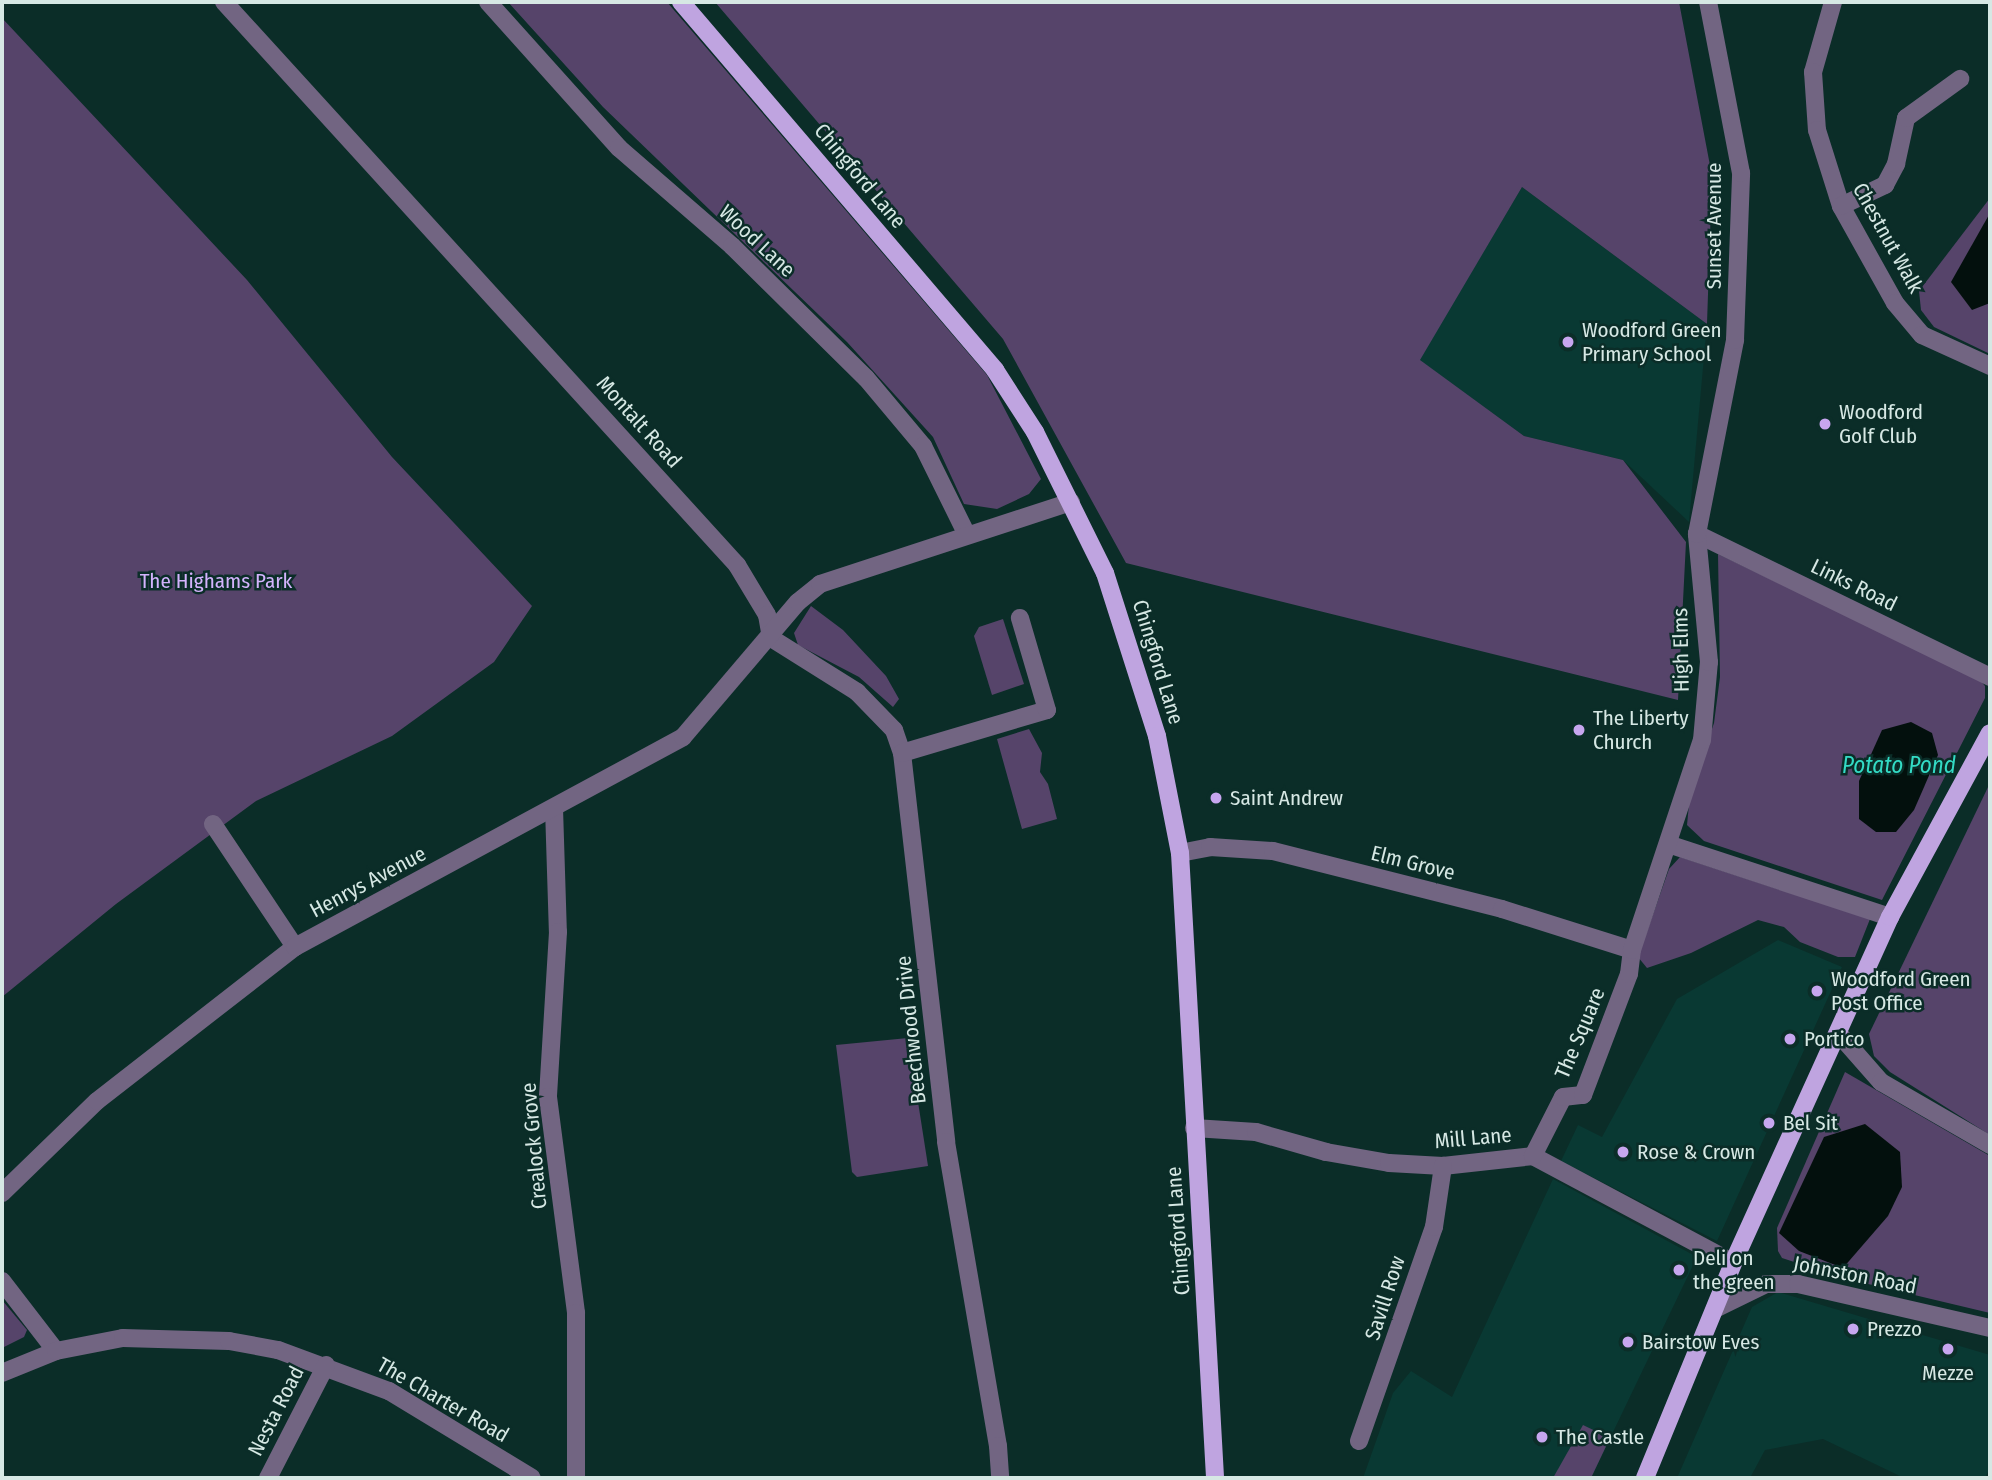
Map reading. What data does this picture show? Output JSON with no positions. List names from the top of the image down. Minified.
{"streets":{"main road":["Chingford Lane"],"street":["Sunset Avenue","Chestnut Walk","Wood Lane","Montalt Road","Links Road","High Elms","Elm Grove","Henrys Avenue","Beechwood Drive","The Square","Mill Lane","Crealock Grove","Johnston Road","Savill Row","The Charter Road","Nesta Road"]},"crossings":[["Chingford Lane","Elm Grove"],["Chingford Lane","Mill Lane"],["Sunset Avenue","Links Road"],["Sunset Avenue","High Elms"],["Montalt Road","Henrys Avenue"],["Montalt Road","Beechwood Drive"],["Links Road","High Elms"],["High Elms","Elm Grove"],["High Elms","The Square"],["Elm Grove","The Square"],["Henrys Avenue","Beechwood Drive"],["Henrys Avenue","Crealock Grove"],["The Square","Mill Lane"],["Mill Lane","Savill Row"],["The Charter Road","Nesta Road"]],"water":["Potato Pond"],"parks":["The Highams Park"],"places":["Woodford Green Primary School","Woodford Golf Club","The Liberty Church","Saint Andrew","Woodford Green Post Office","Portico","Bel Sit","Rose & Crown","Deli on the green","Prezzo","Bairstow Eves","Mezze","The Castle"]}
